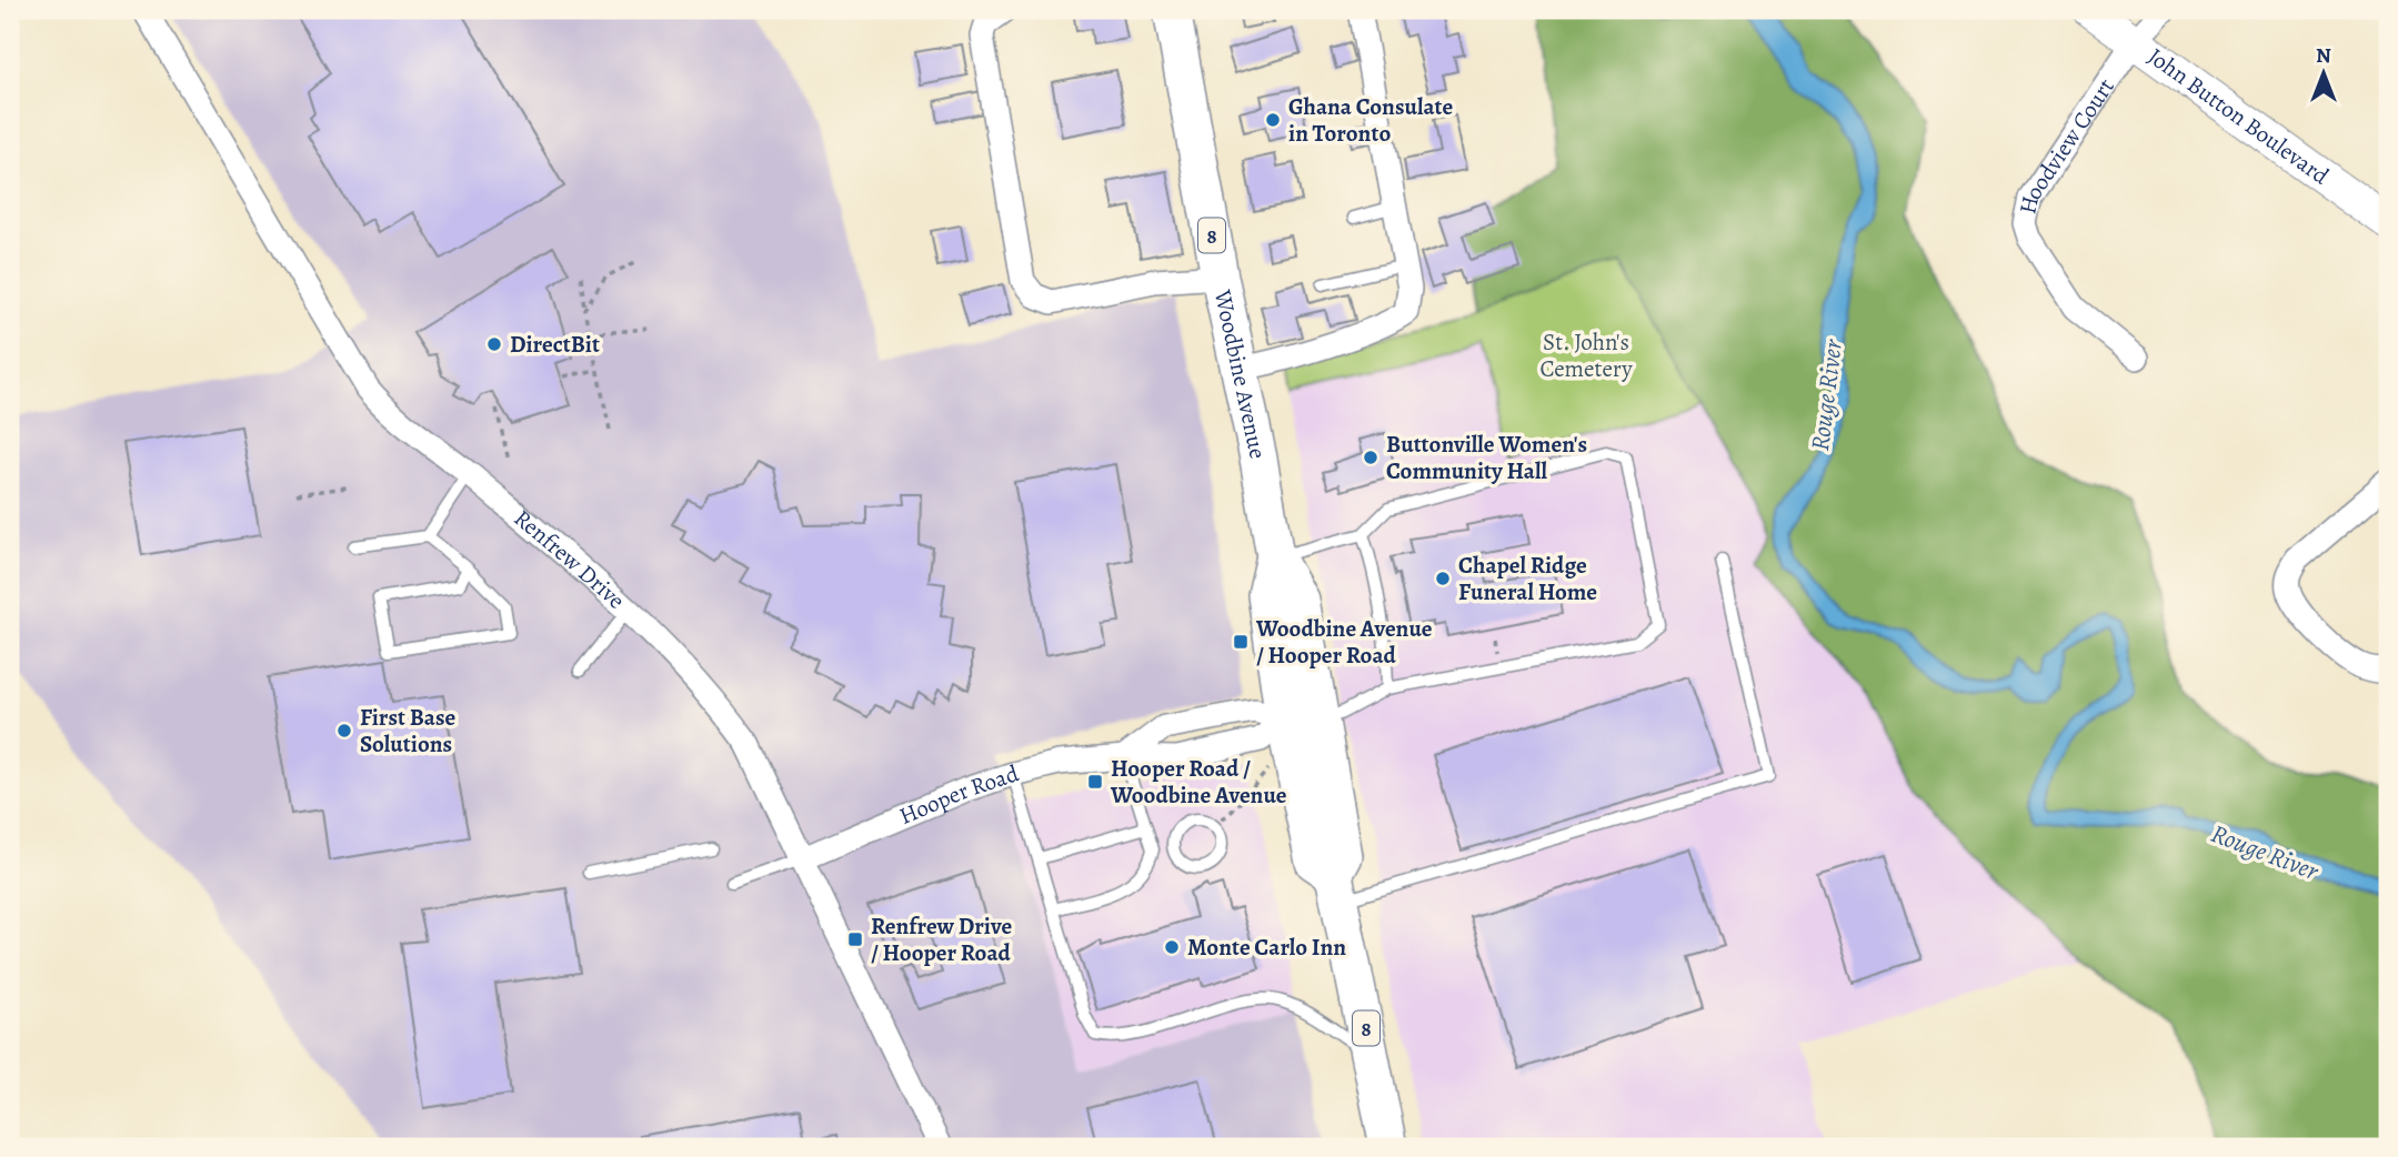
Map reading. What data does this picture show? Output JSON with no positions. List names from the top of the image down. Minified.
{"streets":{"main road":["8","Woodbine Avenue"],"street":["John Button Boulevard","Hoodview Court","Renfrew Drive","Hooper Road"]},"crossings":[["John Button Boulevard","Hoodview Court"],["Woodbine Avenue","Hooper Road"],["Renfrew Drive","Hooper Road"]],"water":["Rouge River"],"parks":["St. John's Cemetery"],"places":{"other":["Ghana Consulate in Toronto","DirectBit","Buttonville Women's Community Hall","Chapel Ridge Funeral Home","First Base Solutions","Monte Carlo Inn"],"transit":["Woodbine Avenue / Hooper Road","Hooper Road / Woodbine Avenue","Renfrew Drive / Hooper Road"]},"north":"top"}
